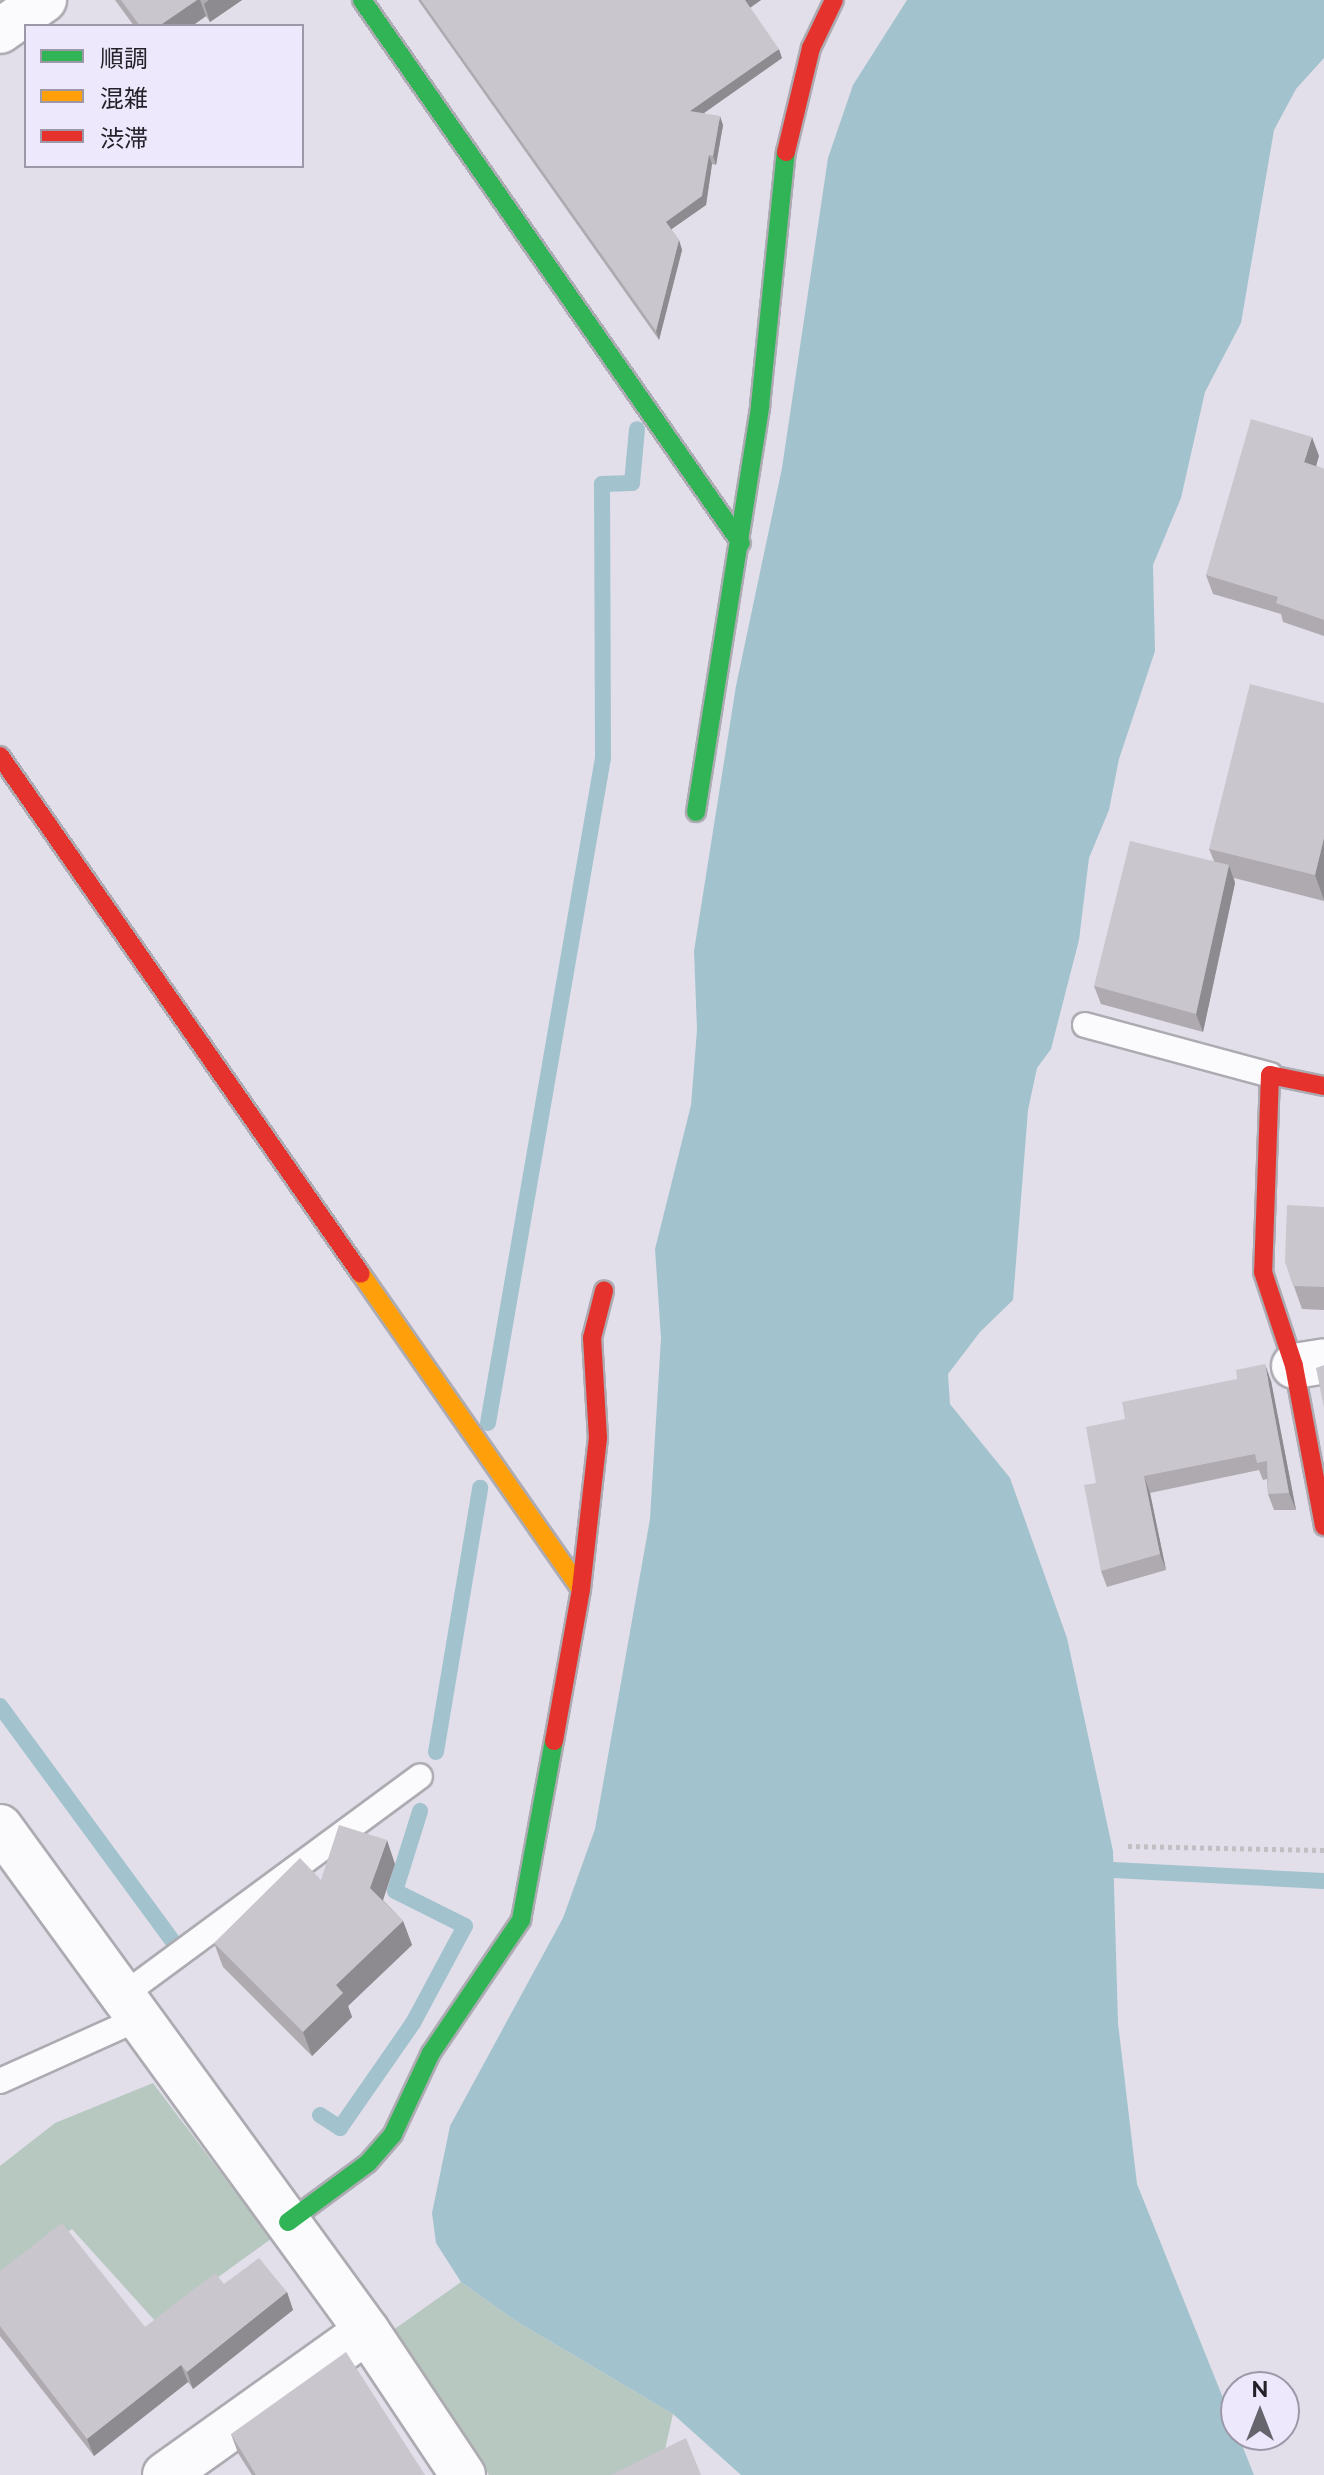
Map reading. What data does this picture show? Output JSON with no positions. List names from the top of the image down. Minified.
{"legend":["順調","混雑","渋滞"],"north":"top"}
